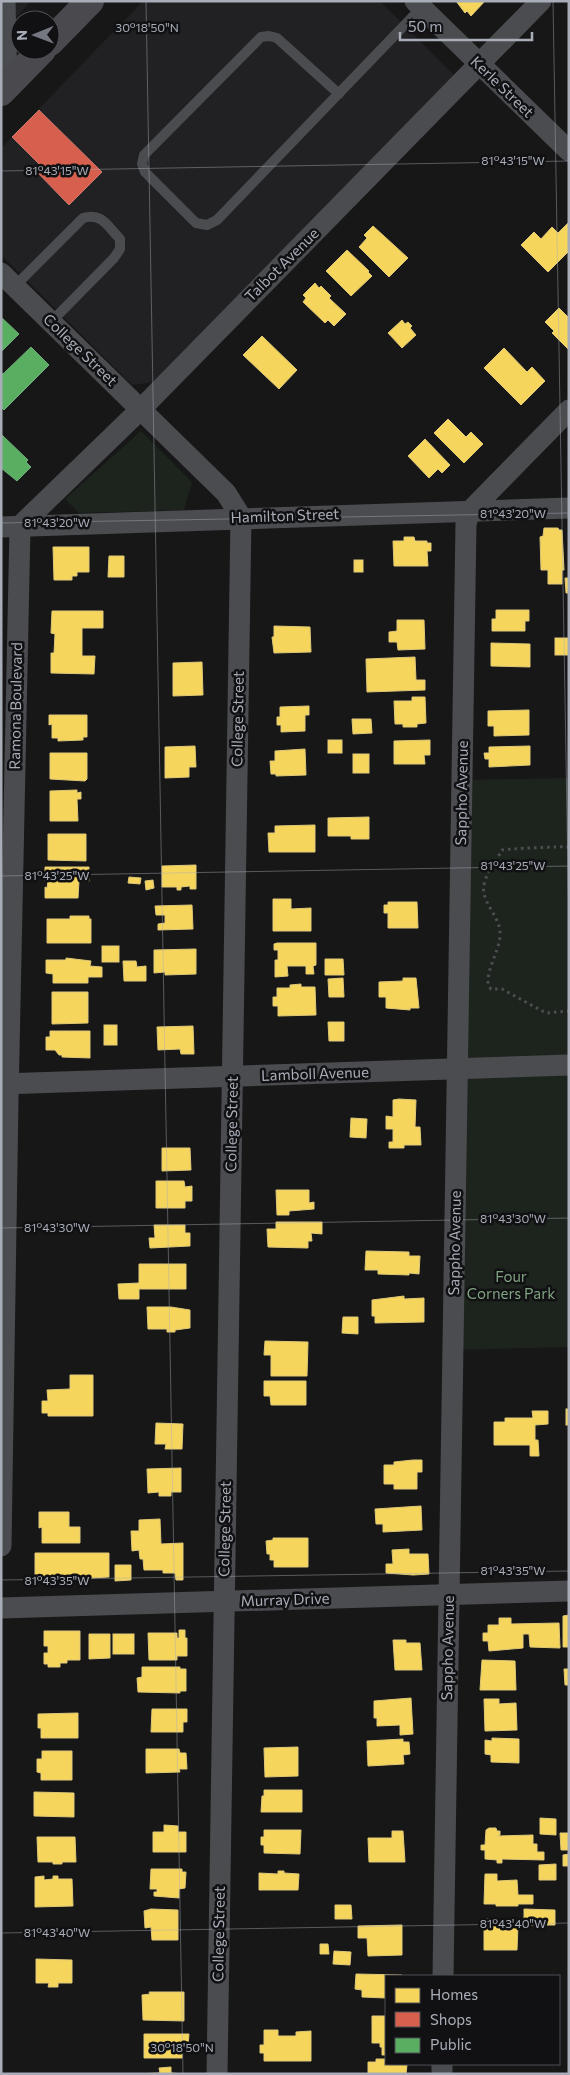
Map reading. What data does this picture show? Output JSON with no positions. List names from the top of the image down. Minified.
{"streets":{"street":["Kerle Street","Talbot Avenue","College Street","Hamilton Street","Ramona Boulevard","Sappho Avenue","Lamboll Avenue","Murray Drive"]},"crossings":[["Kerle Street","Talbot Avenue"],["Talbot Avenue","College Street"],["Talbot Avenue","Hamilton Street"],["Talbot Avenue","Ramona Boulevard"],["College Street","Hamilton Street"],["College Street","Lamboll Avenue"],["College Street","Murray Drive"],["Hamilton Street","Ramona Boulevard"],["Hamilton Street","Sappho Avenue"],["Ramona Boulevard","Lamboll Avenue"],["Sappho Avenue","Lamboll Avenue"],["Sappho Avenue","Murray Drive"]],"parks":["Four Corners Park"],"legend":["Homes","Shops","Public"],"scale_bar":"50 m","north":"left","coordinates":["30°18'50\"N","81°43'15\"W","81°43'20\"W","81°43'25\"W","81°43'30\"W","81°43'35\"W","81°43'40\"W"]}
